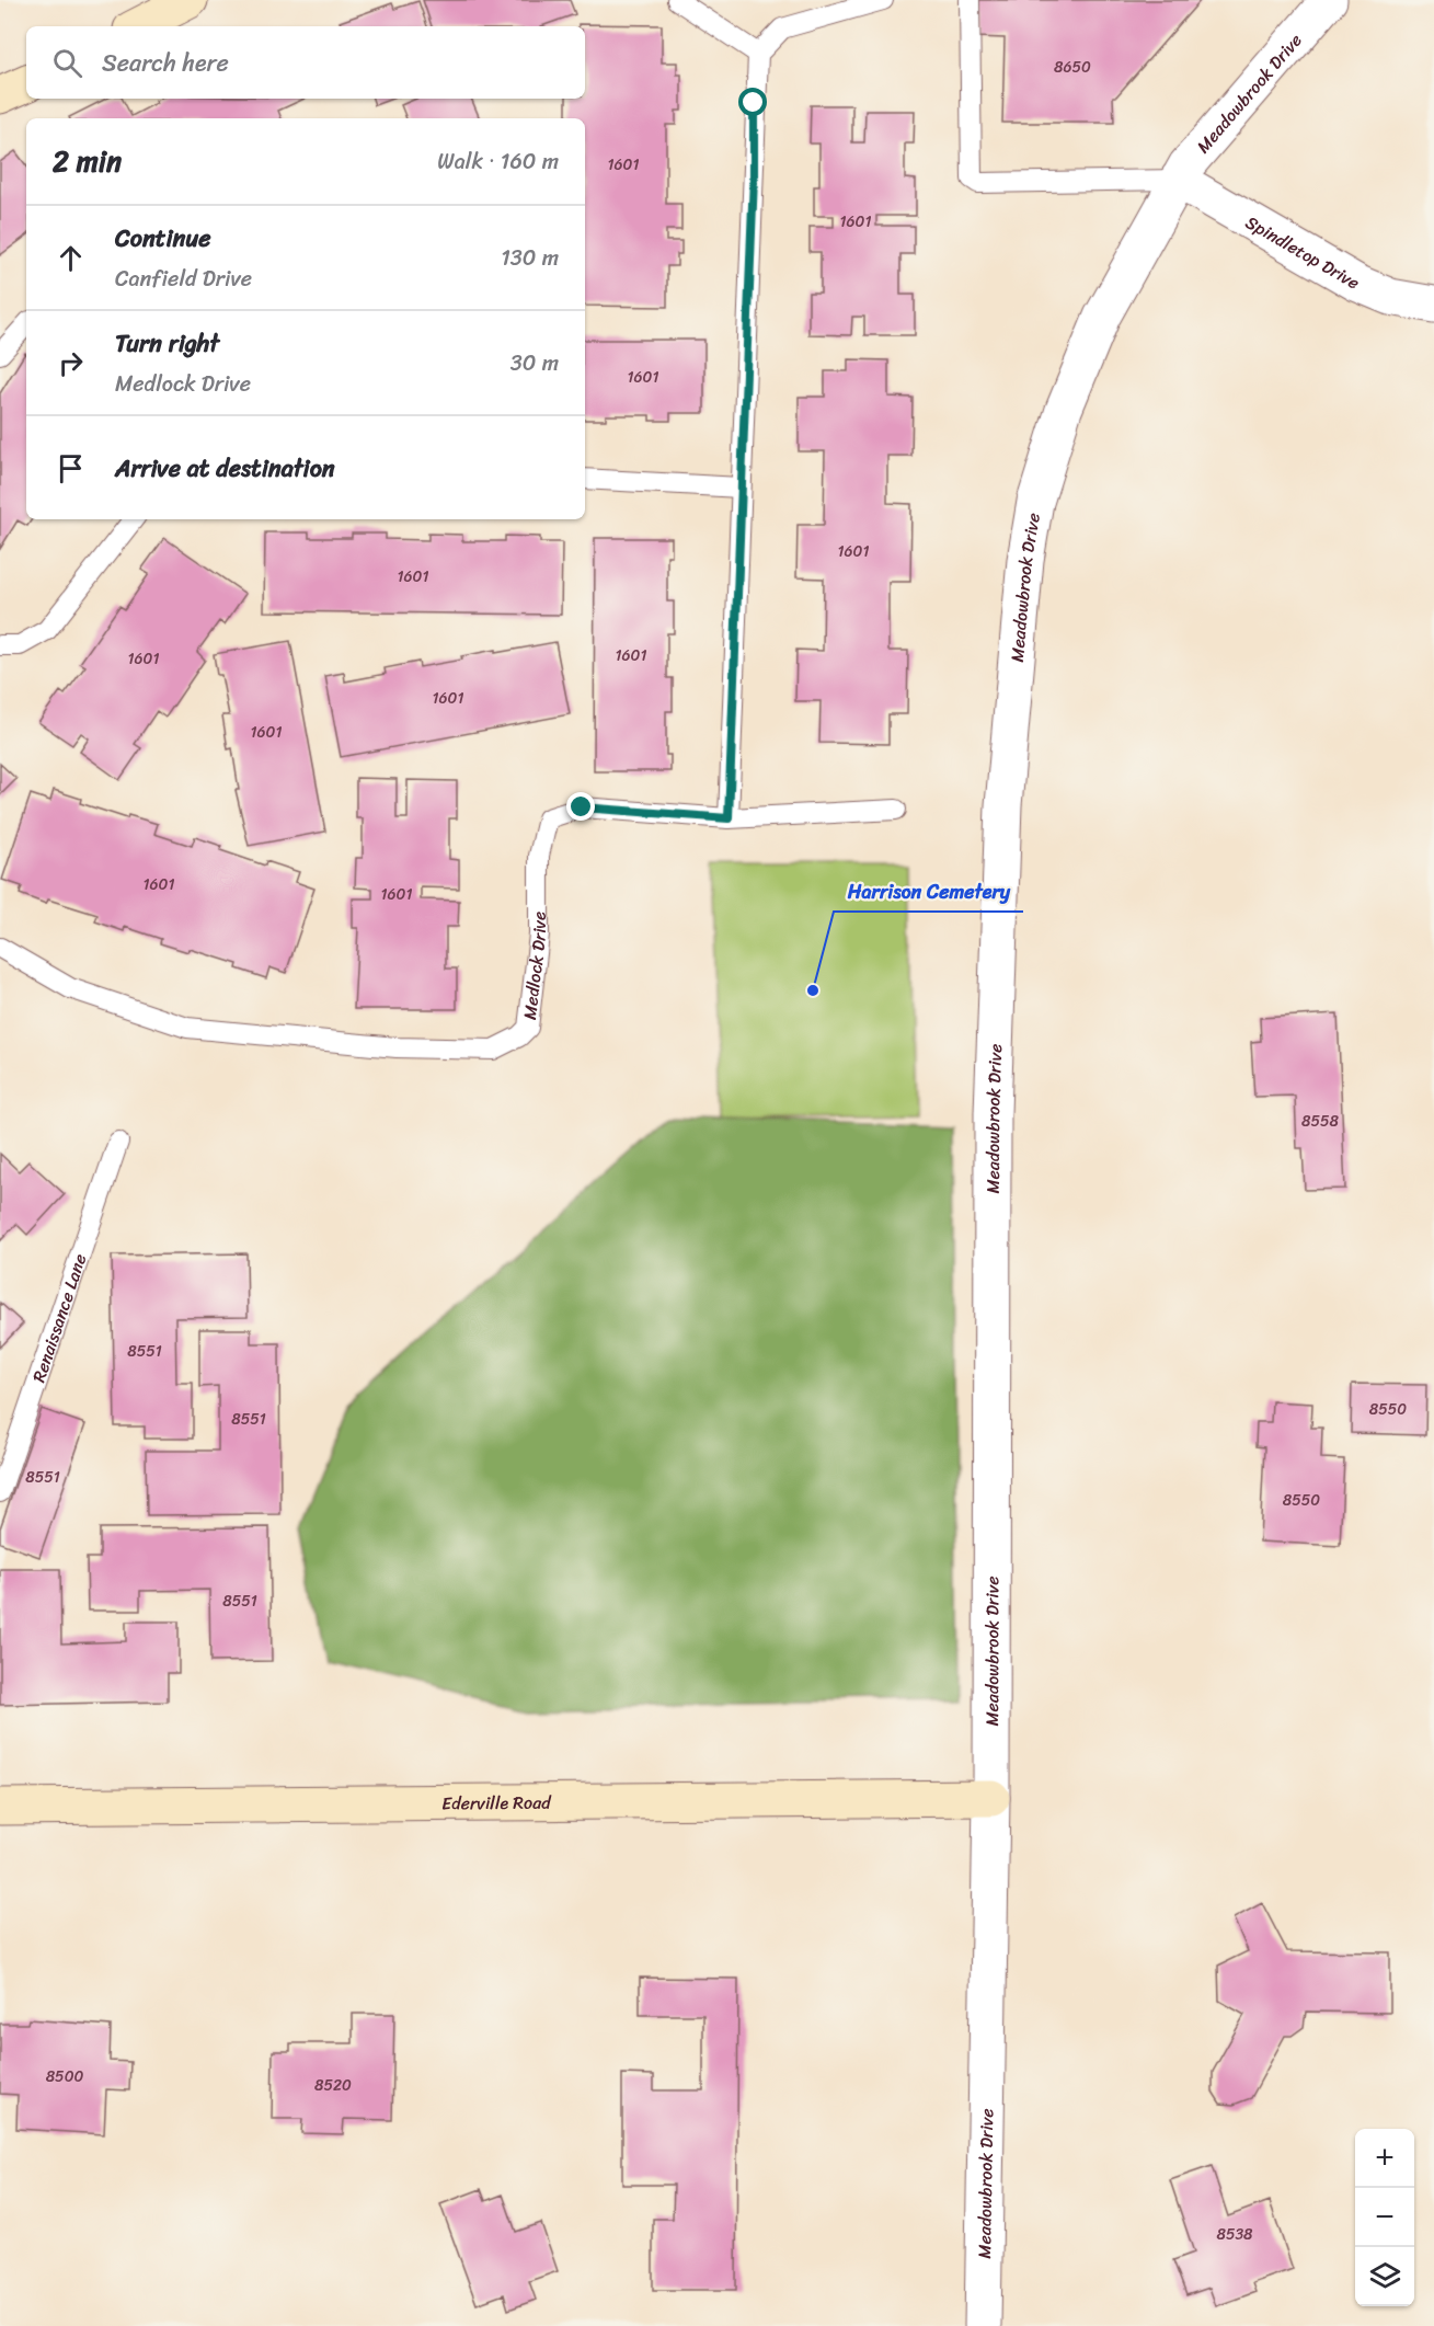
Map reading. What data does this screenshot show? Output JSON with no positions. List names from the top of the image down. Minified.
{"streets":{"street":["Meadowbrook Drive","Spindletop Drive","Ederville Road"],"lane":["Medlock Drive","Renaissance Lane"]},"crossings":[["Meadowbrook Drive","Spindletop Drive"],["Meadowbrook Drive","Ederville Road"]],"places":["Harrison Cemetery"],"house_numbers":["8650","1601","1601","1601","1601","1601","1601","1601","1601","1601","1601","1601","8558","8551","8550","8551","8551","8550","8551","8500","8520","8538"],"page":{"search":"Search here","heading":["2 min","Walk · 160 m"],"list":[["Continue","Canfield Drive","130 m"],["Turn right","Medlock Drive","30 m"],"Arrive at destination"],"map_buttons":["+","−"]}}
